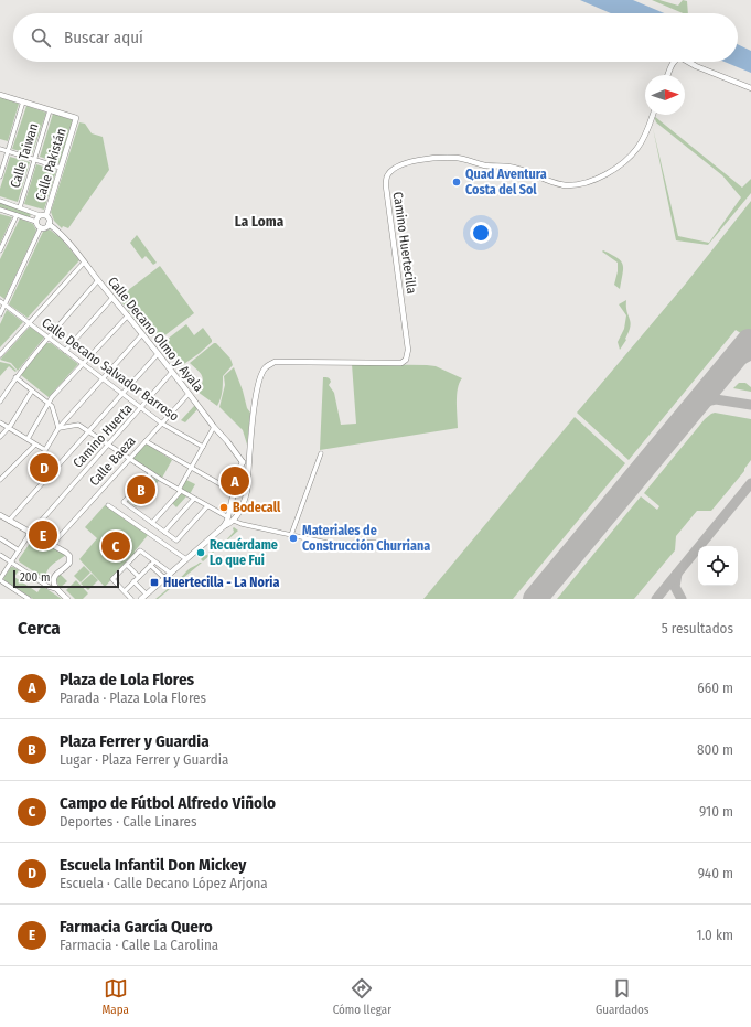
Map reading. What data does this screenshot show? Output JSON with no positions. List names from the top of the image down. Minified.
{"streets":{"street":["Calle Taiwan","Calle Pakistán","Camino Huertecilla","Calle Decano Olmo y Ayala","Calle Decano Salvador Barroso","Camino Huerta","Calle Baeza"]},"crossings":[["Calle Taiwan","Calle Pakistán"],["Calle Pakistán","Calle Decano Olmo y Ayala"],["Calle Decano Olmo y Ayala","Camino Huerta"],["Calle Decano Olmo y Ayala","Calle Baeza"],["Calle Decano Salvador Barroso","Camino Huerta"],["Calle Decano Salvador Barroso","Calle Baeza"]],"districts":["La Loma"],"places":{"other":["Quad Aventura Costa del Sol","Bodecall","Materiales de Construcción Churriana","Recuérdame Lo que Fui"],"transit":["Huertecilla - La Noria"]},"scale_bar":"200 m","north":"right","page":{"search":"Buscar aquí","pins":["D","A","B","E","C"],"scale":"200 m","heading":["Cerca","5 resultados"],"list":[{"mark":"A","name":"Plaza de Lola Flores","note":"Parada · Plaza Lola Flores","value":"660 m"},{"mark":"B","name":"Plaza Ferrer y Guardia","note":"Lugar · Plaza Ferrer y Guardia","value":"800 m"},{"mark":"C","name":"Campo de Fútbol Alfredo Viñolo","note":"Deportes · Calle Linares","value":"910 m"},{"mark":"D","name":"Escuela Infantil Don Mickey","note":"Escuela · Calle Decano López Arjona","value":"940 m"},{"mark":"E","name":"Farmacia García Quero","note":"Farmacia · Calle La Carolina","value":"1.0 km"}],"nav":["Mapa","Cómo llegar","Guardados"]}}
